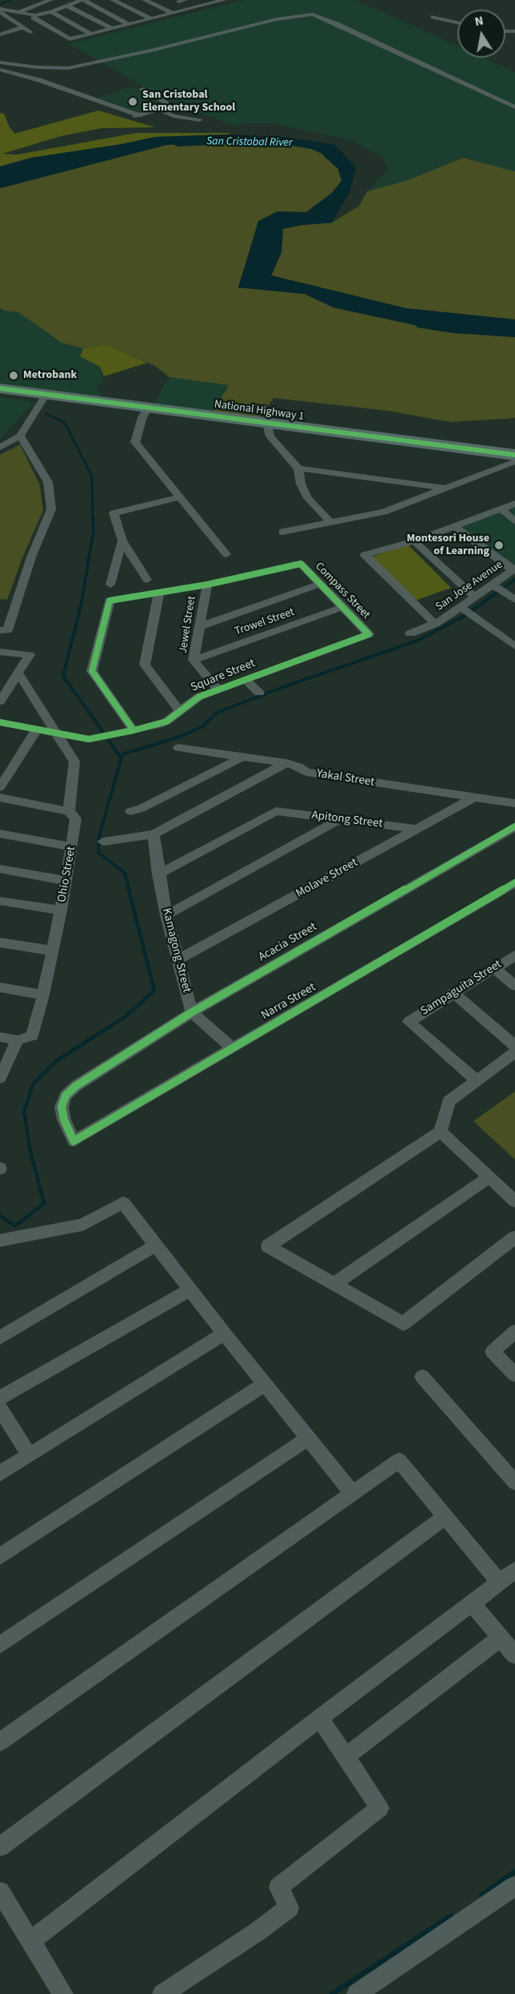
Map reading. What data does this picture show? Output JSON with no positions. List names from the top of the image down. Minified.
{"streets":{"highway":["National Highway 1"],"street":["San Jose Avenue","Compass Street","Trowel Street","Jewel Street","Square Street","Yakal Street","Apitong Street","Ohio Street","Molave Street","Acacia Street","Kamagong Street","Sampaguita Street","Narra Street"]},"crossings":[["Compass Street","Trowel Street"],["Compass Street","Jewel Street"],["Compass Street","Square Street"],["Trowel Street","Jewel Street"],["Jewel Street","Square Street"],["Square Street","Ohio Street"],["Yakal Street","Molave Street"],["Apitong Street","Molave Street"],["Apitong Street","Kamagong Street"],["Molave Street","Kamagong Street"],["Acacia Street","Kamagong Street"],["Acacia Street","Narra Street"]],"water":["San Cristobal River"],"places":["San Cristobal Elementary School","Metrobank","Montesori House of Learning"],"north":"top"}
